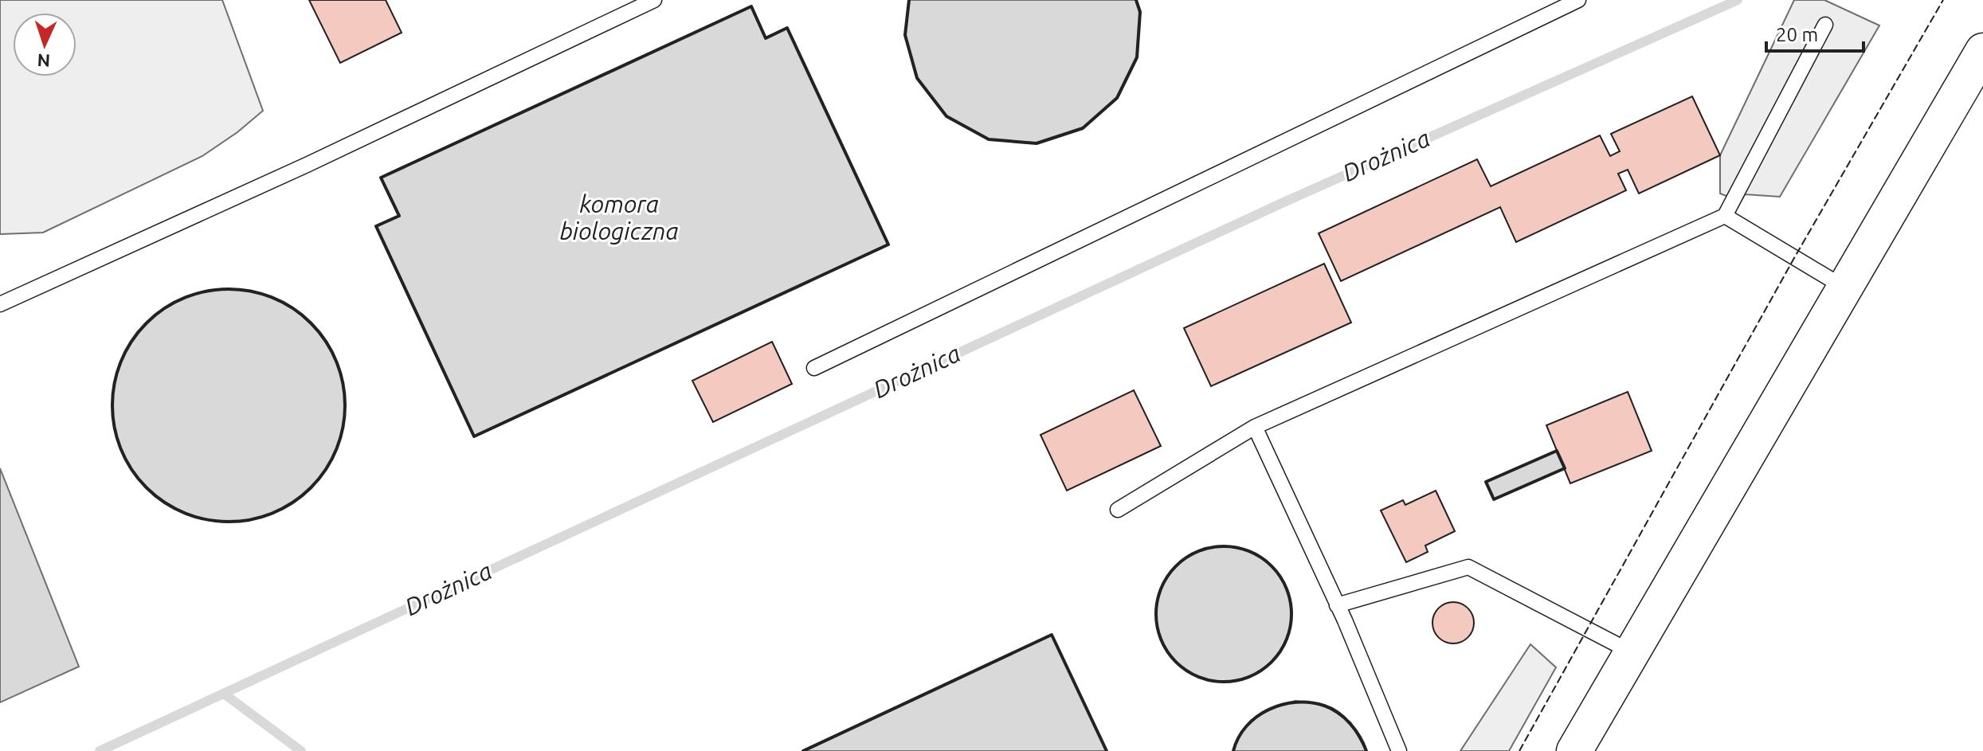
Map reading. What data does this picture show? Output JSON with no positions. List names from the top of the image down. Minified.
{"water":["Drożnica","komora biologiczna"],"scale_bar":"20 m","north":"bottom"}
